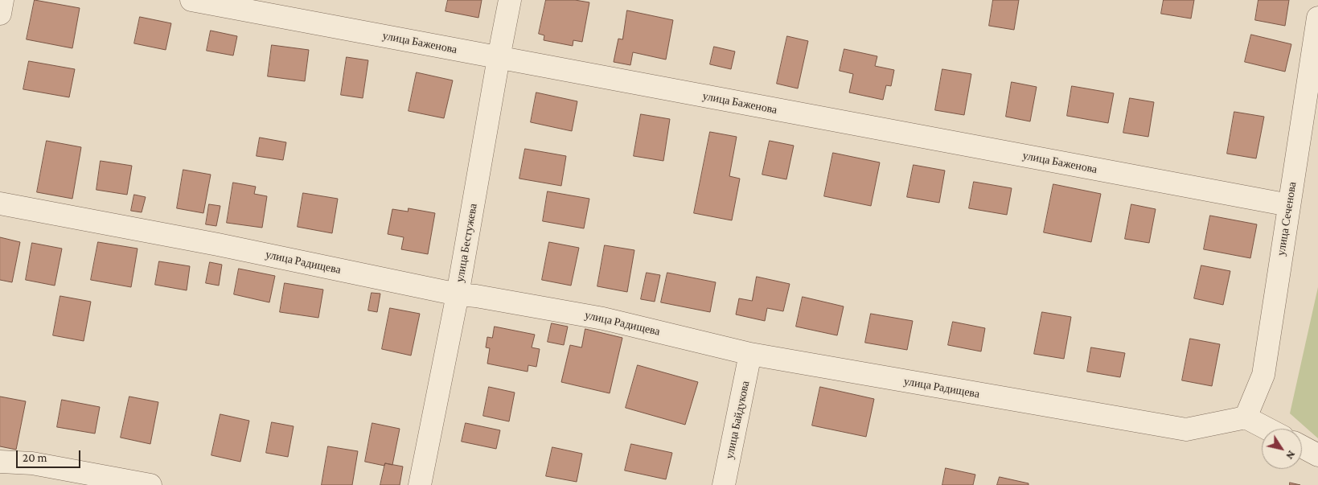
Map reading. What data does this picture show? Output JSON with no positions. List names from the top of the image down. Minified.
{"streets":{"street":["улица Баженова","улица Сеченова","улица Бестужева","улица Радищева","улица Байдукова"]},"crossings":[["улица Баженова","улица Сеченова"],["улица Баженова","улица Бестужева"],["улица Сеченова","улица Радищева"],["улица Бестужева","улица Радищева"],["улица Радищева","улица Байдукова"]],"scale_bar":"20 m","north":"bottom right"}
